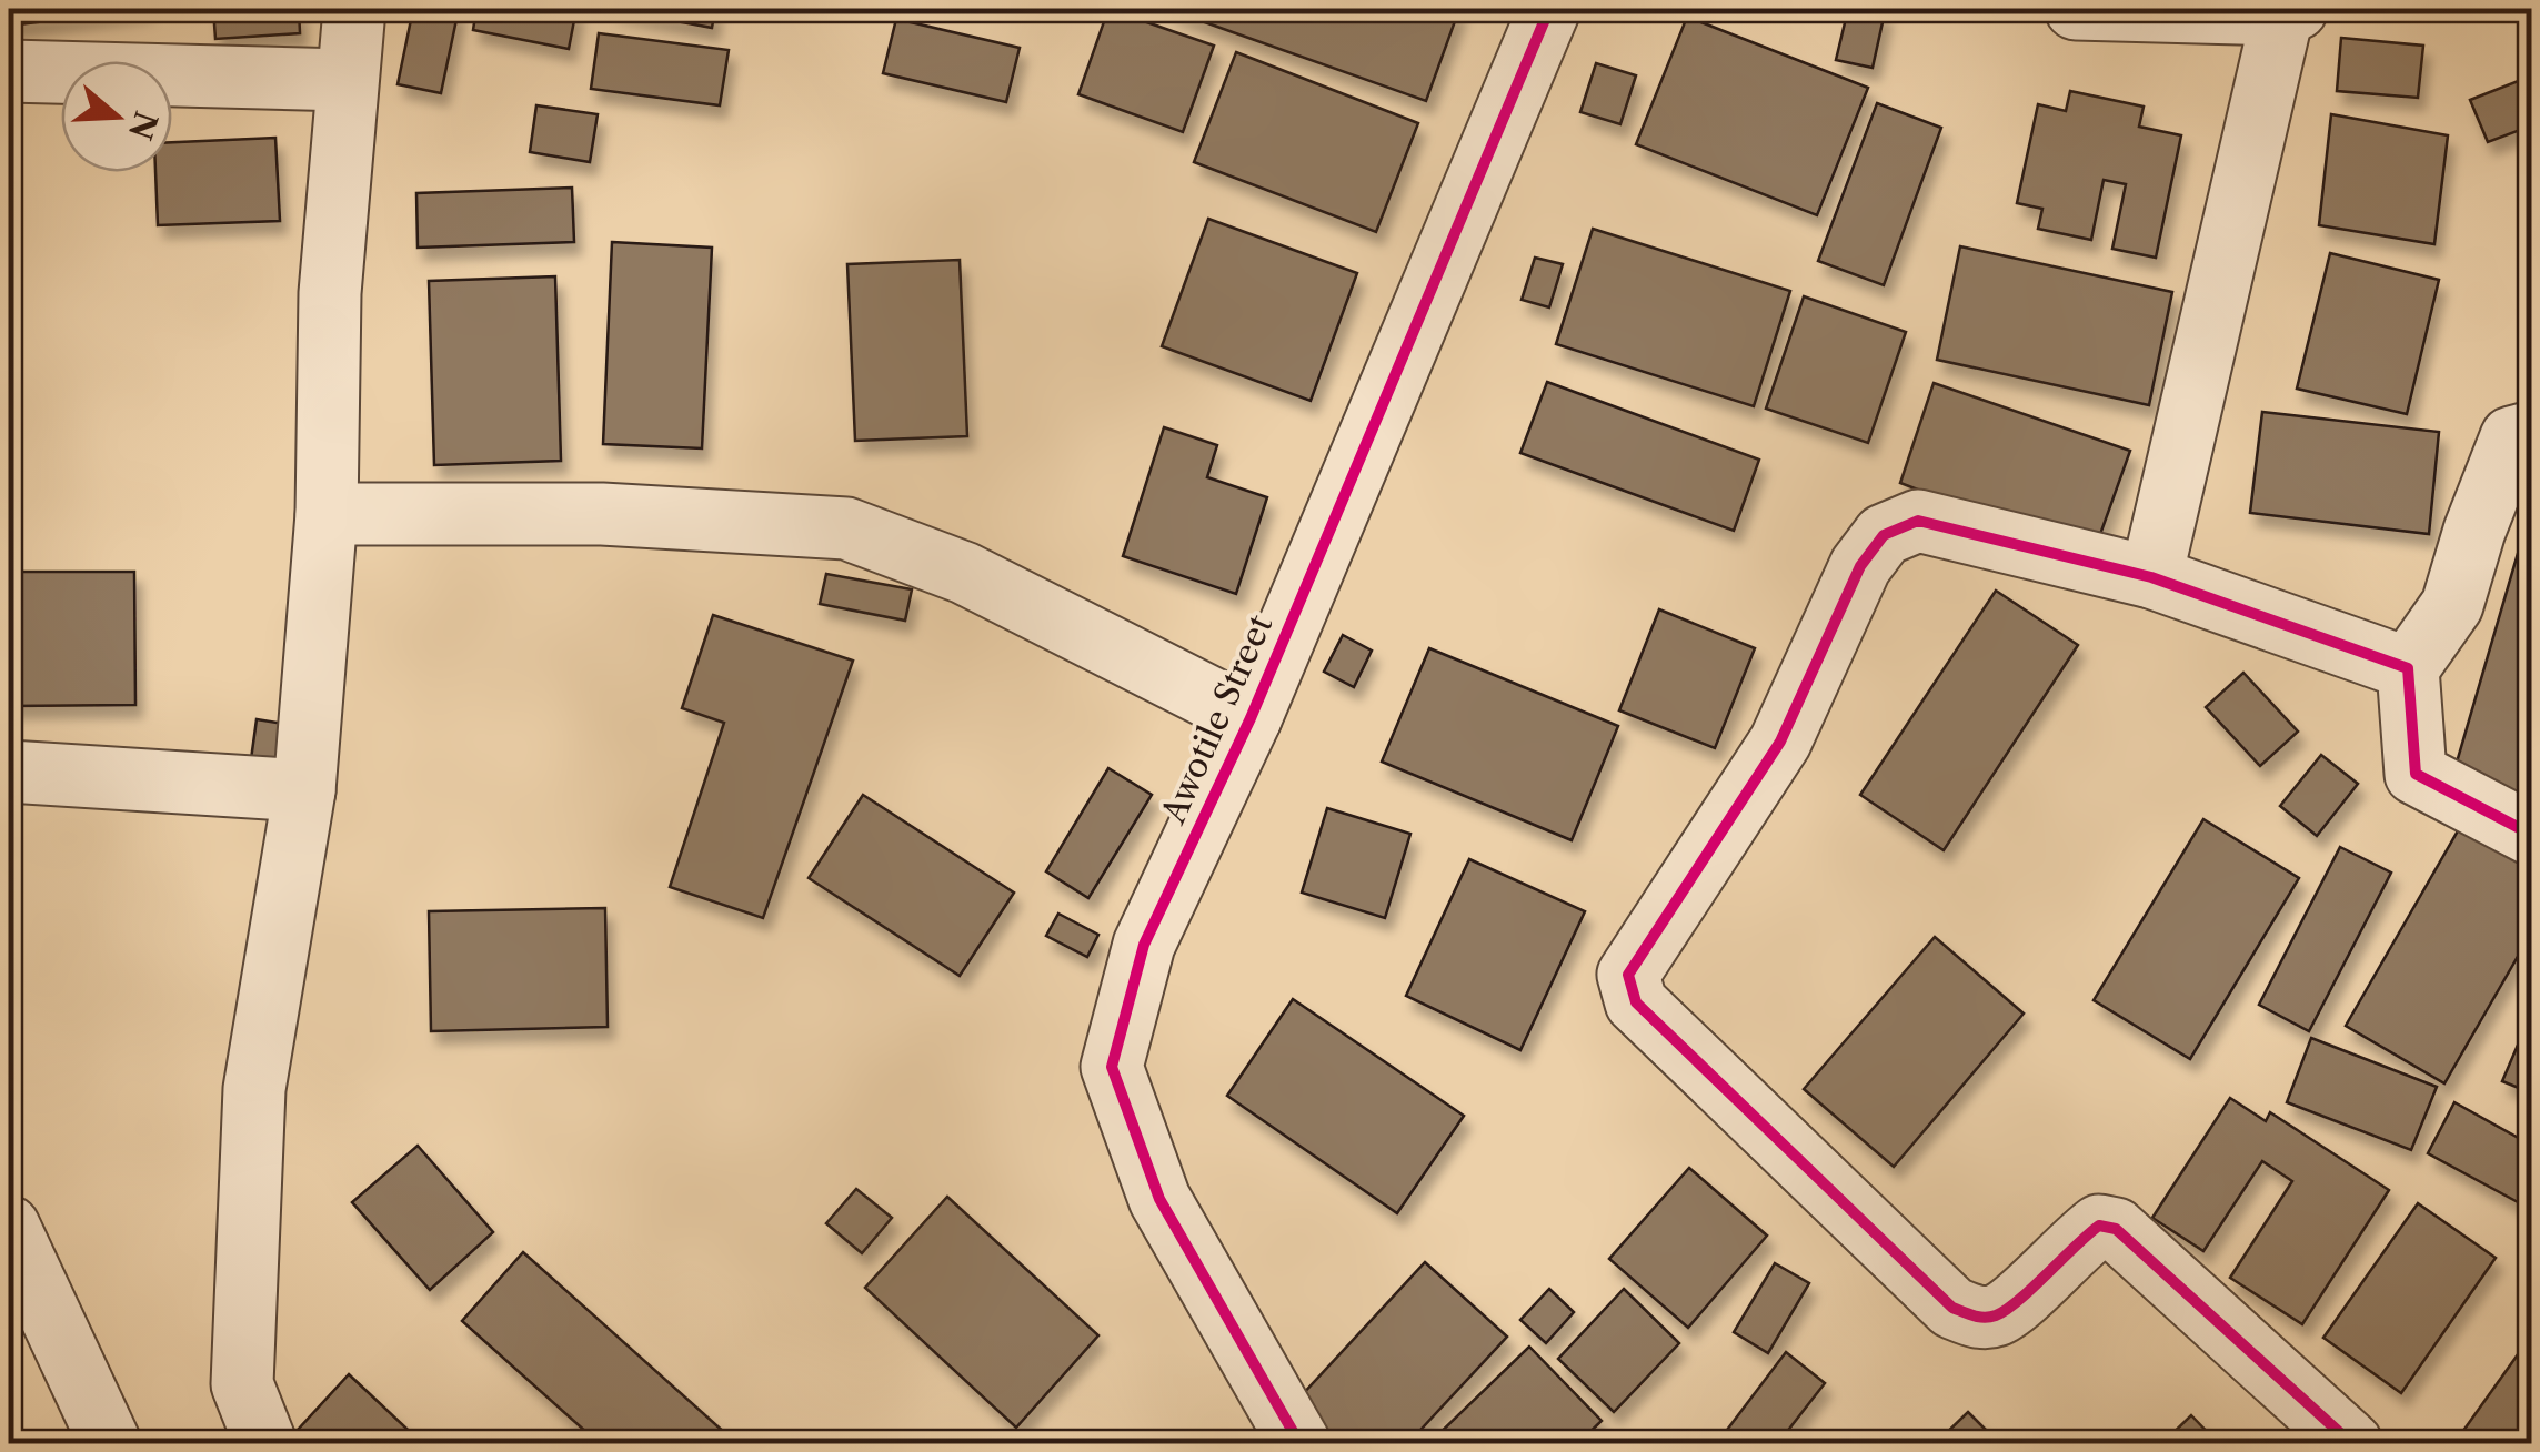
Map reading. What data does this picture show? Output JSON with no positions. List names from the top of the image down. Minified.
{"streets":{"street":["Awotile Street"]},"north":"right"}
